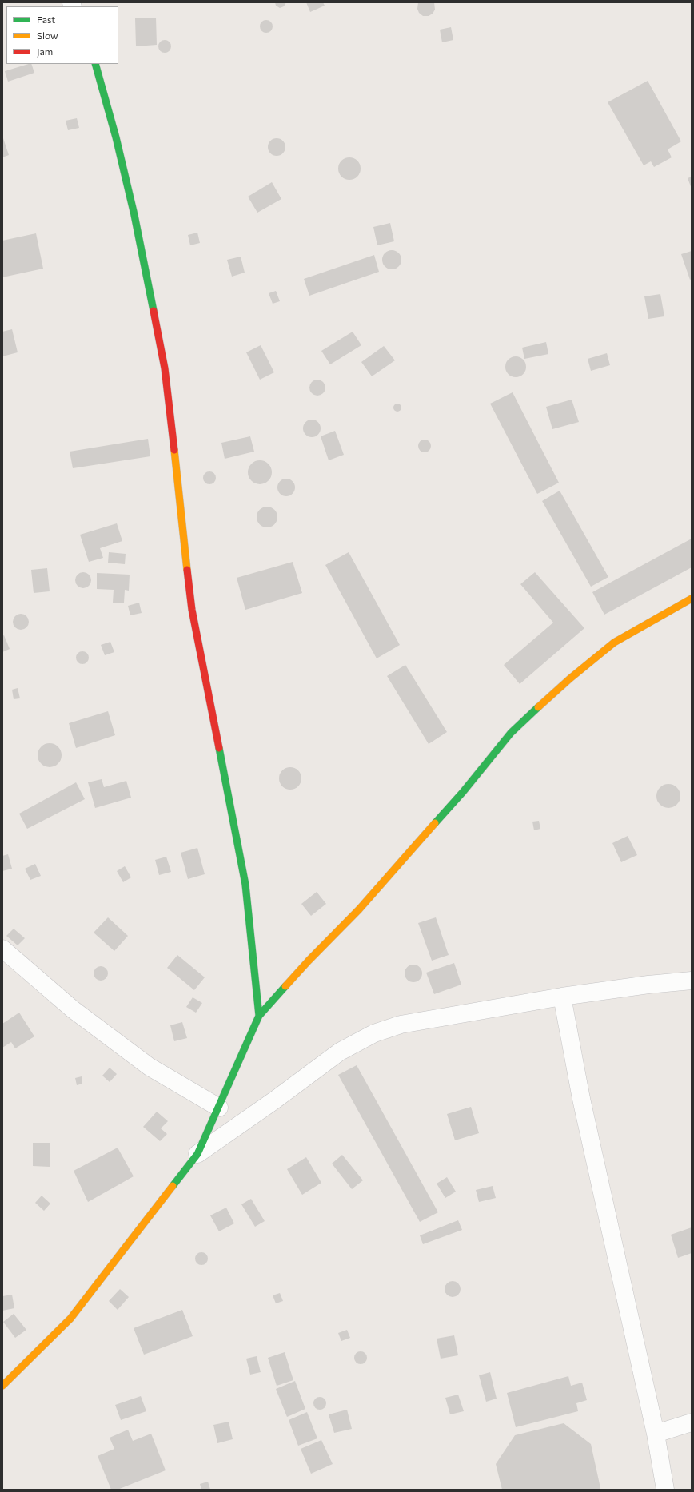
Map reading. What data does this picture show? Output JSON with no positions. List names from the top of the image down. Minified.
{"legend":["Fast","Slow","Jam"]}
